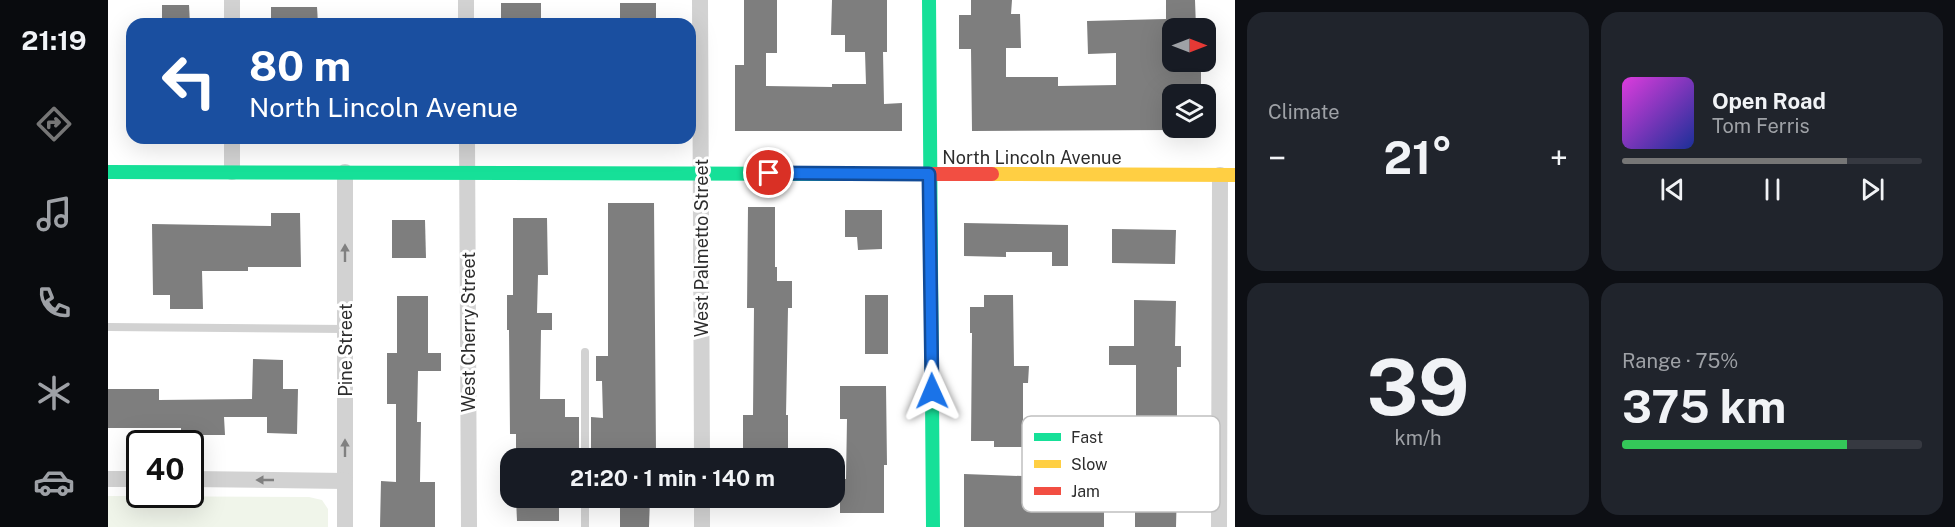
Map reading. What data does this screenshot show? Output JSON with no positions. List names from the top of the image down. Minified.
{"streets":{"street":["North Lincoln Avenue","West Palmetto Street","West Cherry Street","Pine Street"]},"crossings":[["North Lincoln Avenue","West Palmetto Street"],["North Lincoln Avenue","West Cherry Street"],["North Lincoln Avenue","Pine Street"]],"one_way":["Pine Street"],"legend":["Fast","Slow","Jam"],"north":"right","page":{"tabs":"21:19","tile":["Climate",["39","km/h"],["Range · 75%","375 km"]],"turn":["80 m","North Lincoln Avenue"],"song":["Open Road","Tom Ferris"],"heat":["−","21°","+"],"limit":"40","trip":"21:20 · 1 min · 140 m"}}
